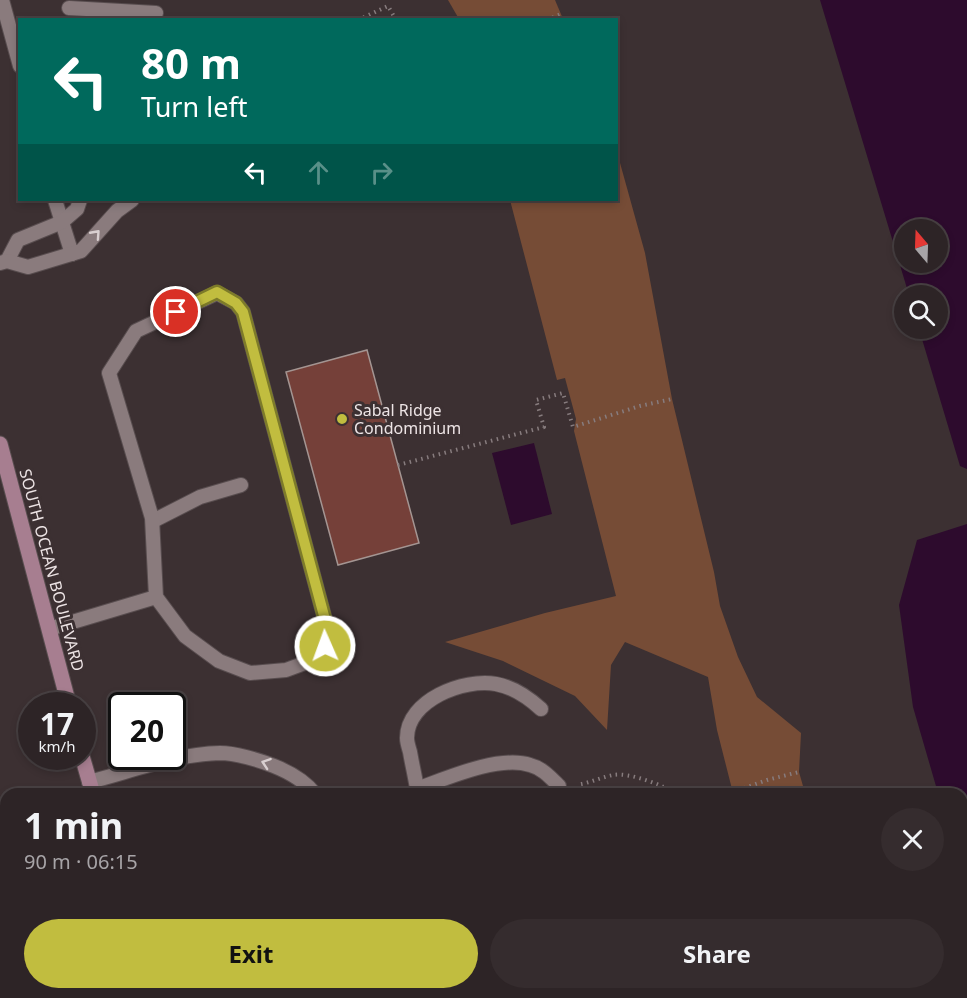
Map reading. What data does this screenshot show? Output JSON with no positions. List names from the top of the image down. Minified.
{"streets":{"main road":["SOUTH OCEAN BOULEVARD"]},"places":["Sabal Ridge Condominium"],"north":"top","page":{"turn":["80 m","Turn left"],"speed":"17 km/h","limit":"20","heading":["1 min","90 m · 06:15"],"buttons":["Exit","Share"]}}
